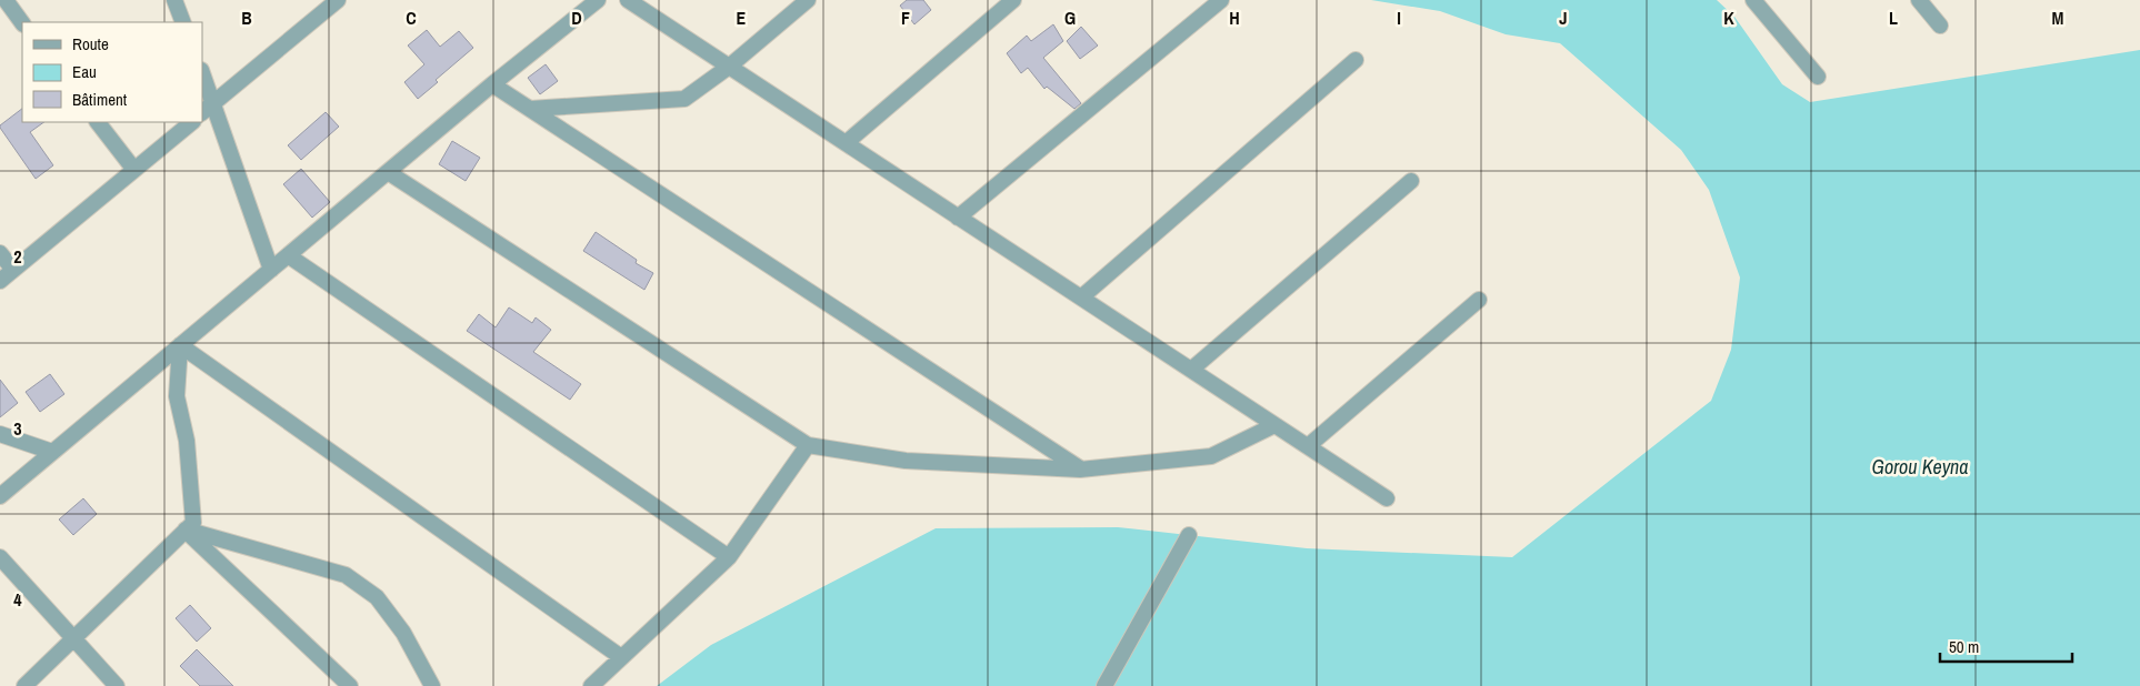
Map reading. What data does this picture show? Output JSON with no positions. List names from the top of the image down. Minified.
{"water":["Gorou Keyna"],"legend":["Route","Eau","Bâtiment"],"scale_bar":"50 m","grid":{"columns":["B","C","D","E","F","G","H","I","J","K","L","M"],"rows":["2","3","4"]}}
